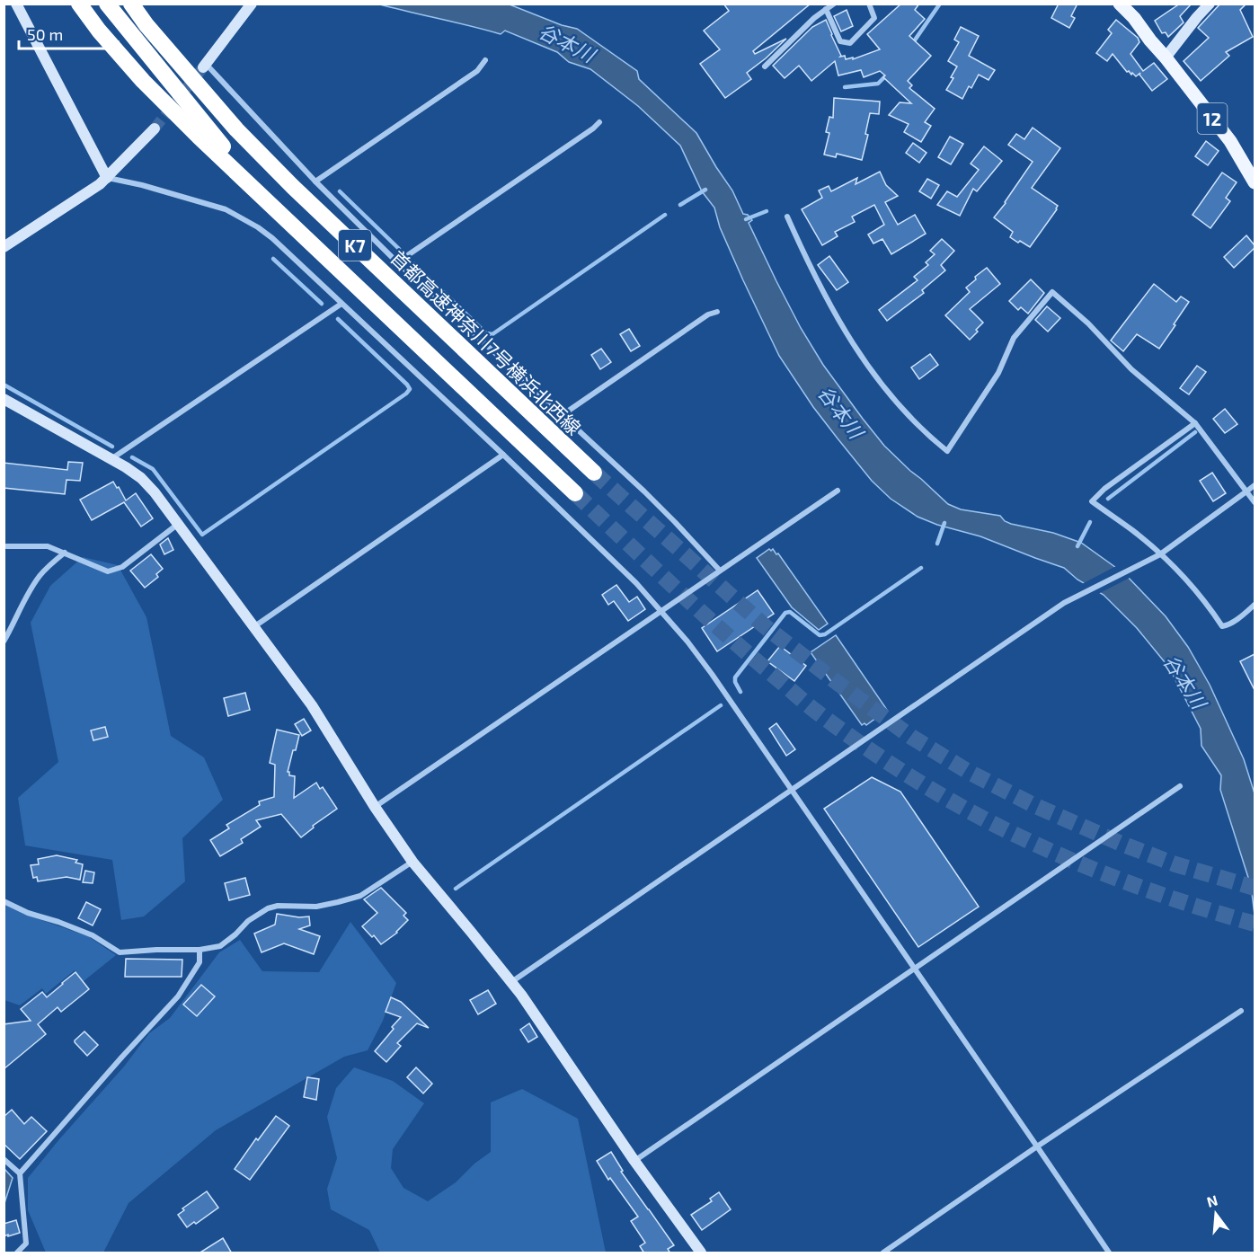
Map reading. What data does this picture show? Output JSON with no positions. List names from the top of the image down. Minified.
{"streets":{"highway":["K7","首都高速神奈川7号横浜北西線"],"main road":["12"]},"water":["谷本川"],"scale_bar":"50 m","north":"top"}
